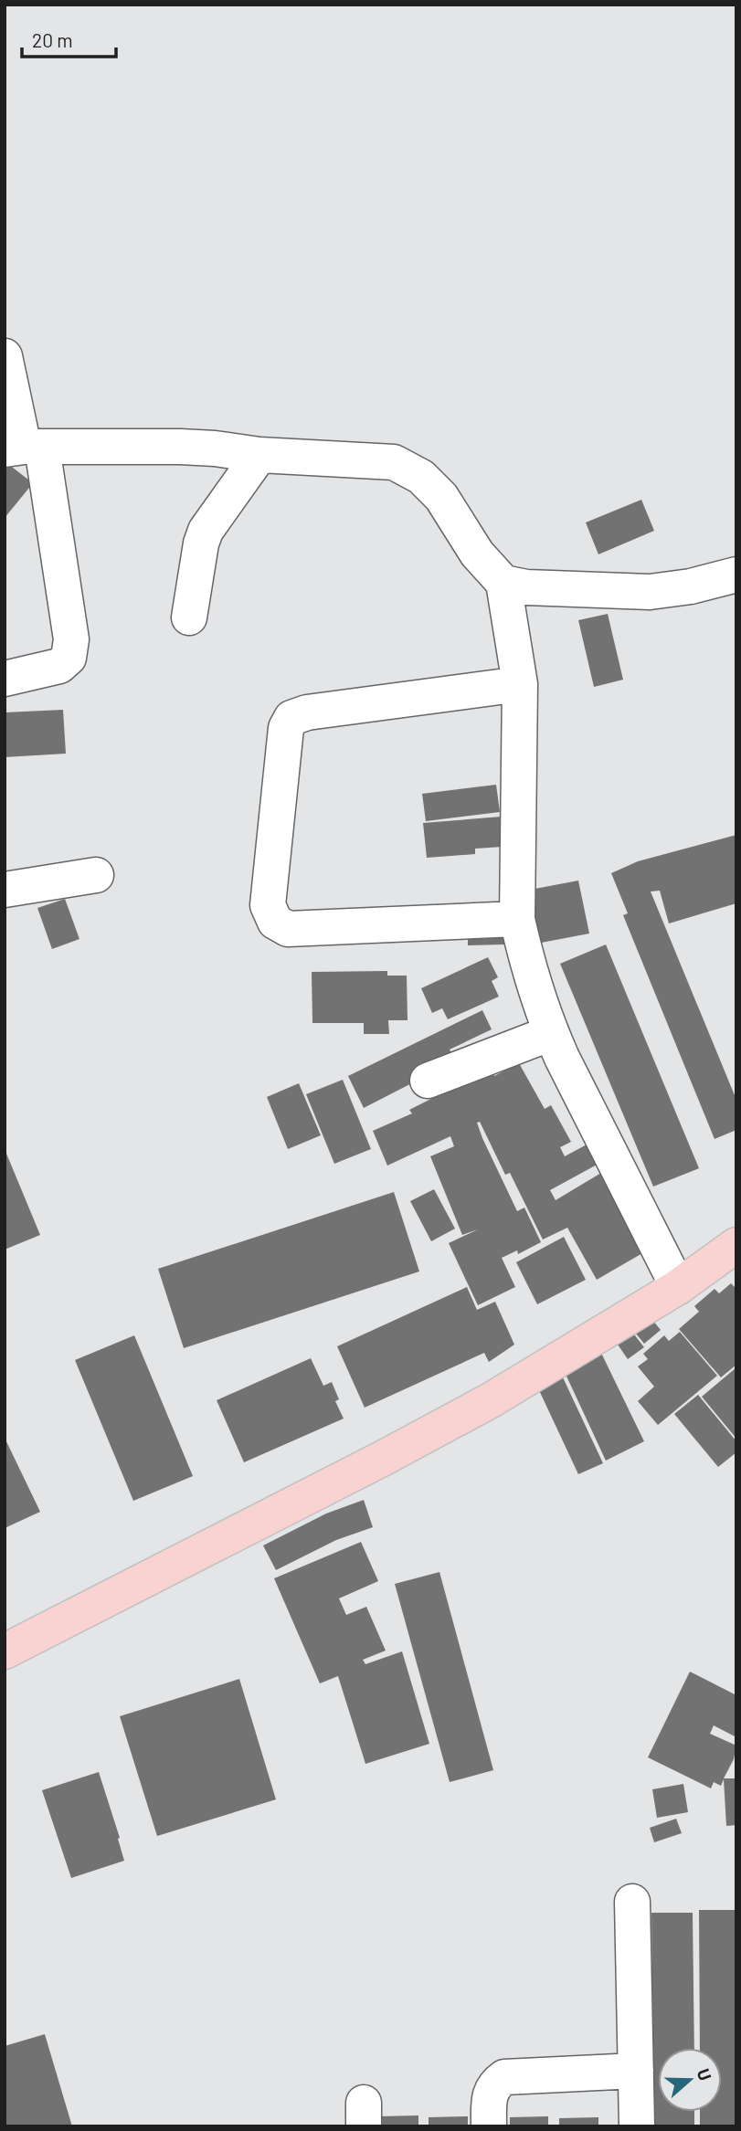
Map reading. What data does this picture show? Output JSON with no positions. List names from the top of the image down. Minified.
{"scale_bar":"20 m","north":"right"}
